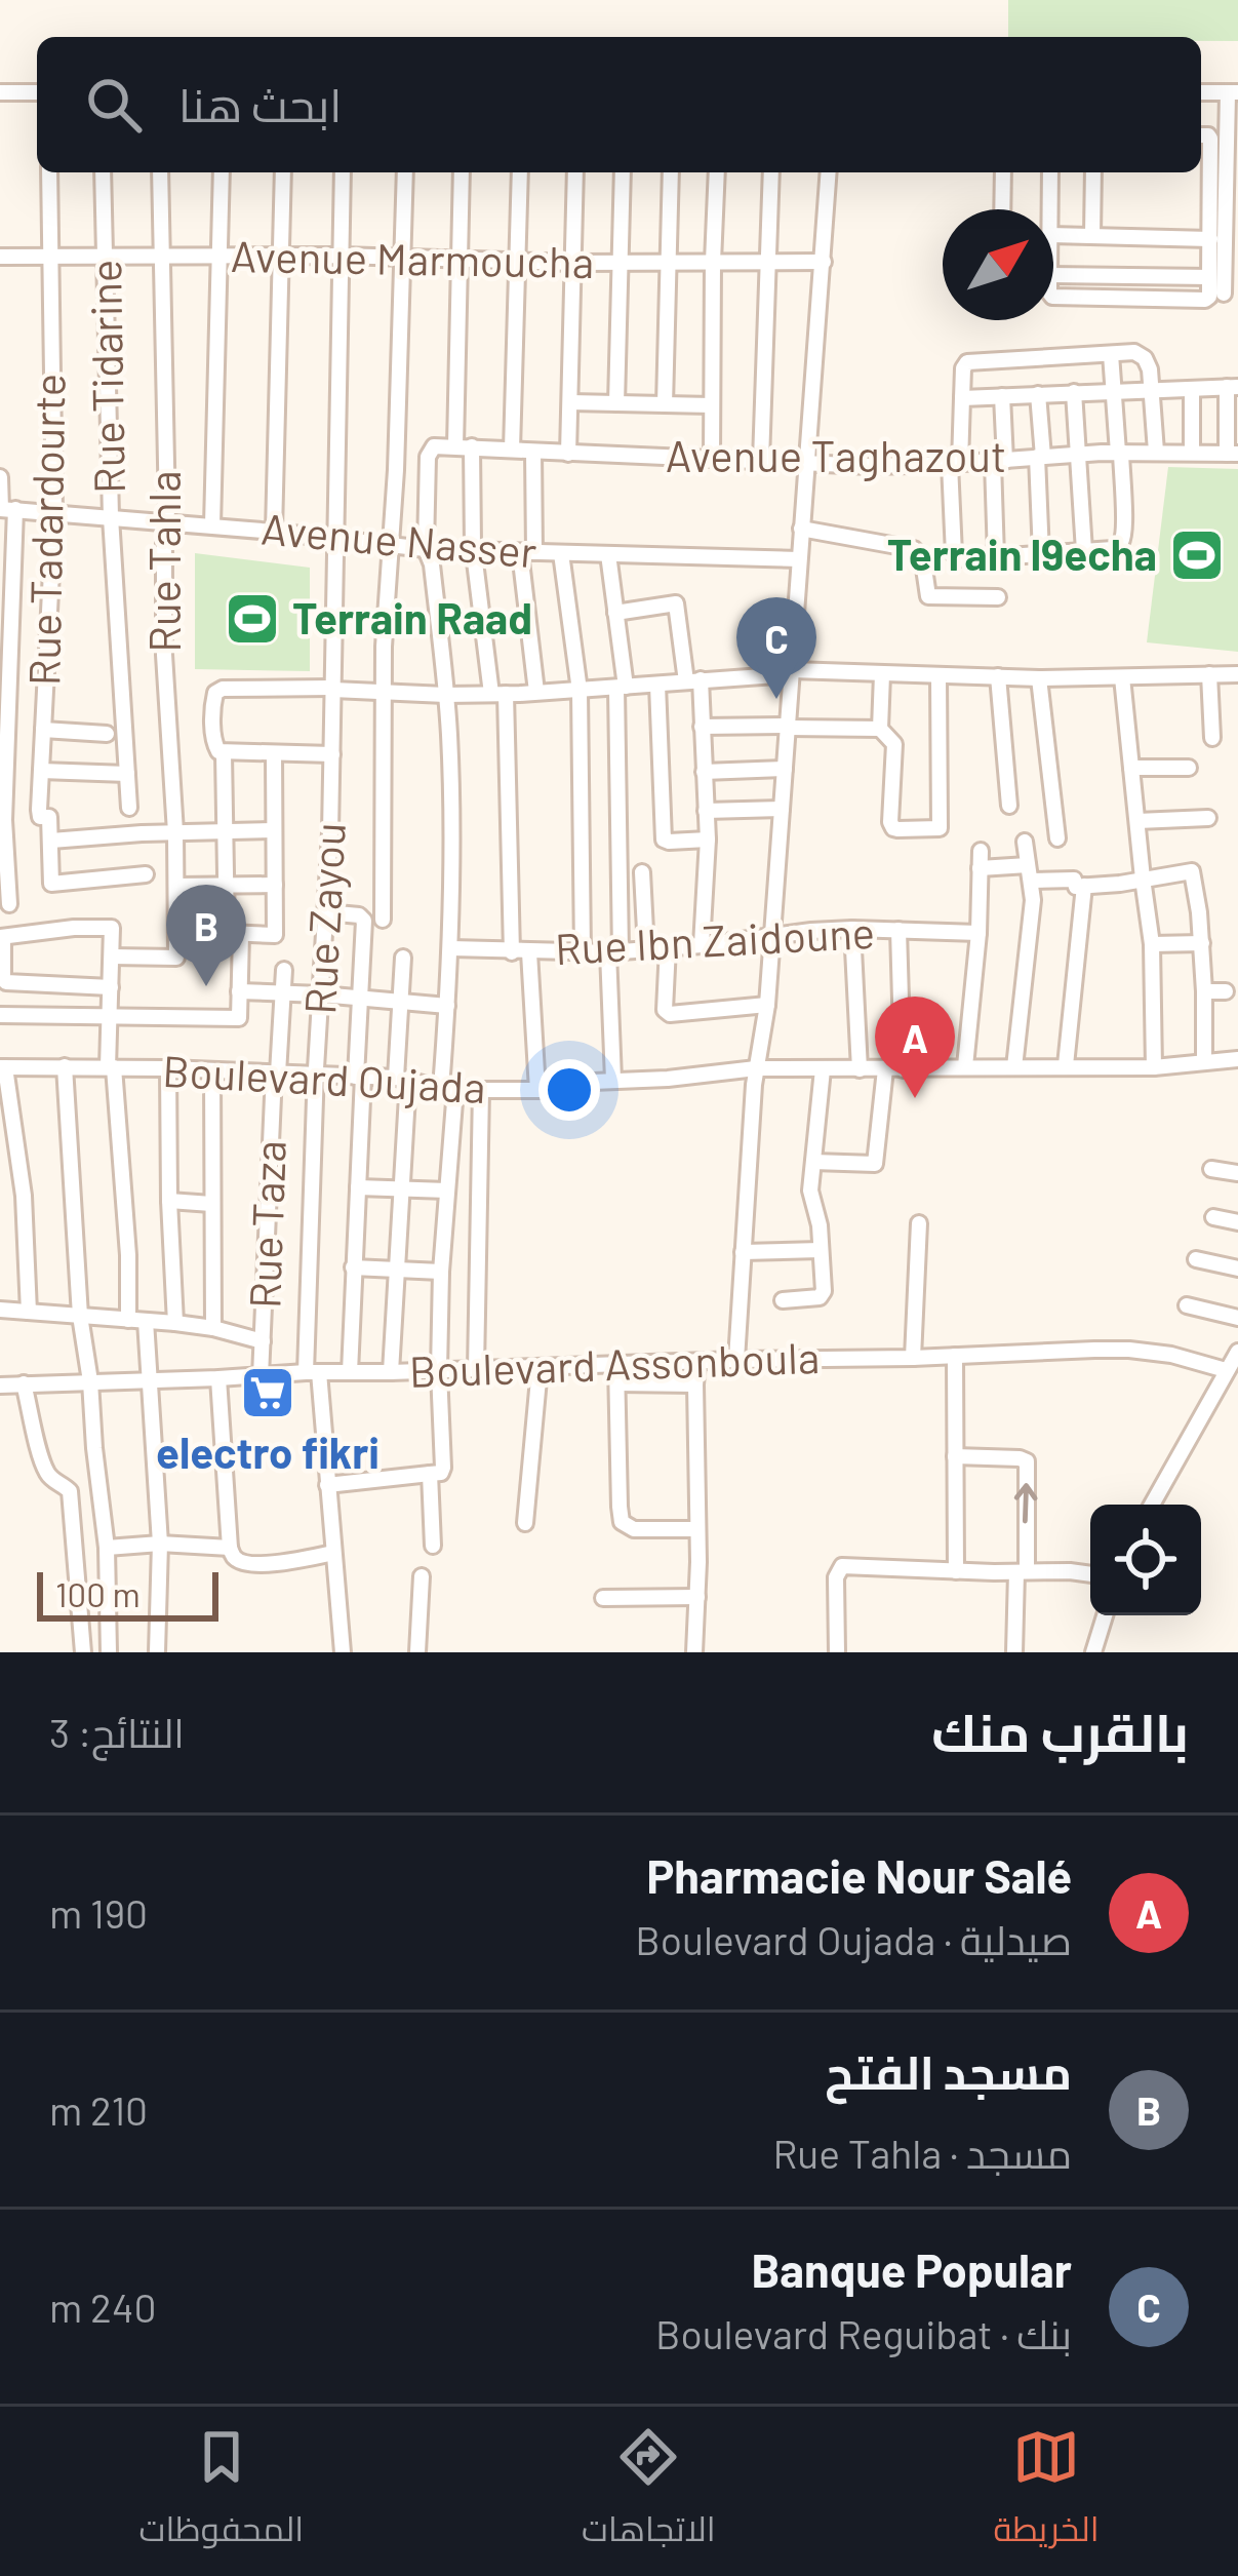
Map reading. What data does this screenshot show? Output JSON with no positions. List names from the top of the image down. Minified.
{"streets":{"street":["Avenue Marmoucha","Rue Tidarine","Avenue Taghazout","Rue Tadardourte","Avenue Nasser","Rue Tahla","Rue Zayou","Rue Ibn Zaidoune","Boulevard Oujada","Rue Taza","Boulevard Assonboula"]},"crossings":[["Avenue Marmoucha","Rue Tidarine"],["Avenue Marmoucha","Rue Tadardourte"],["Avenue Marmoucha","Rue Tahla"],["Avenue Marmoucha","Rue Zayou"],["Rue Tidarine","Avenue Nasser"],["Avenue Taghazout","Avenue Nasser"],["Rue Tadardourte","Avenue Nasser"],["Avenue Nasser","Rue Tahla"],["Avenue Nasser","Rue Zayou"],["Rue Zayou","Boulevard Oujada"],["Rue Zayou","Boulevard Assonboula"],["Boulevard Oujada","Rue Taza"],["Rue Taza","Boulevard Assonboula"]],"places":{"sports":["Terrain l9echa","Terrain Raad"],"supermarket":["electro fikri"]},"scale_bar":"100 m","north":"top right","page":{"search":"ابحث هنا","pins":["C","B","A"],"scale":"100 m","heading":["بالقرب منك","النتائج: 3"],"list":[{"mark":"A","name":"Pharmacie Nour Salé","note":"صيدلية · Boulevard Oujada","value":"190 m"},{"mark":"B","name":"مسجد الفتح","note":"مسجد · Rue Tahla","value":"210 m"},{"mark":"C","name":"Banque Popular","note":"بنك · Boulevard Reguibat","value":"240 m"}],"nav":["الخريطة","الاتجاهات","المحفوظات"]}}
